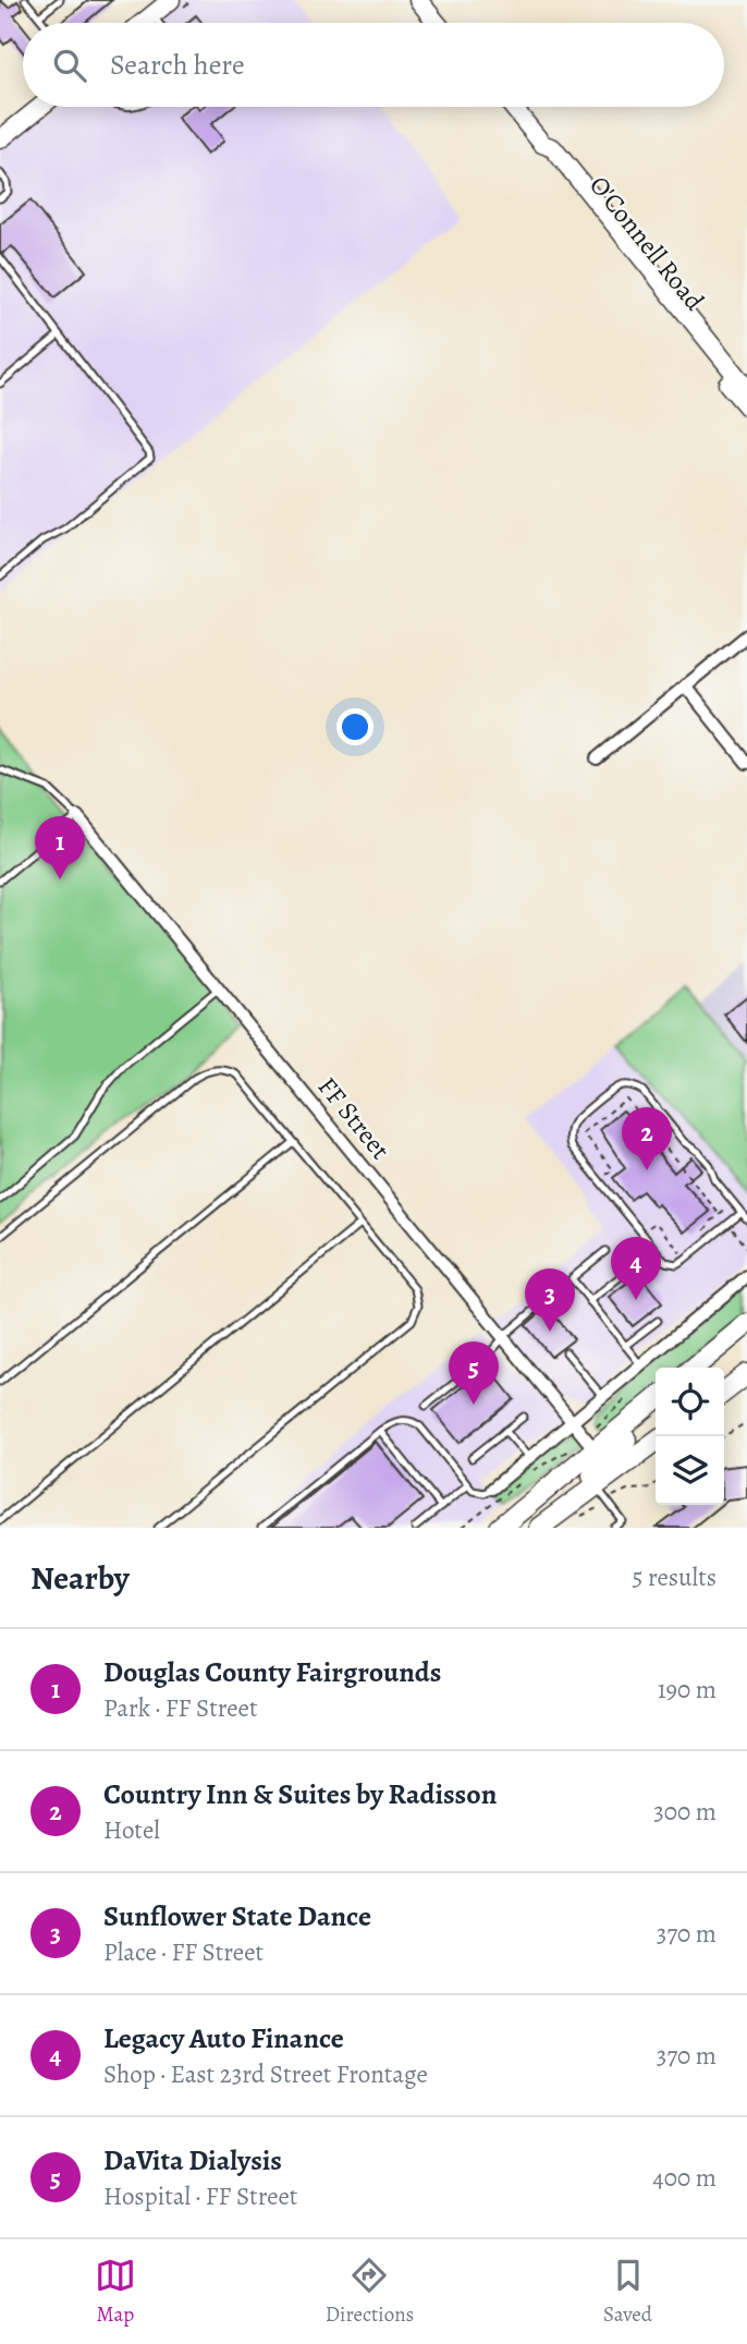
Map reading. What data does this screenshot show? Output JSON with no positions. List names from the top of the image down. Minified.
{"streets":{"street":["O'Connell Road","FF Street"]},"page":{"search":"Search here","pins":["1","2","4","3","5"],"heading":["Nearby","5 results"],"list":[{"mark":"1","name":"Douglas County Fairgrounds","note":"Park · FF Street","value":"190 m"},{"mark":"2","name":"Country Inn & Suites by Radisson","note":"Hotel","value":"300 m"},{"mark":"3","name":"Sunflower State Dance","note":"Place · FF Street","value":"370 m"},{"mark":"4","name":"Legacy Auto Finance","note":"Shop · East 23rd Street Frontage","value":"370 m"},{"mark":"5","name":"DaVita Dialysis","note":"Hospital · FF Street","value":"400 m"}],"nav":["Map","Directions","Saved"]}}
